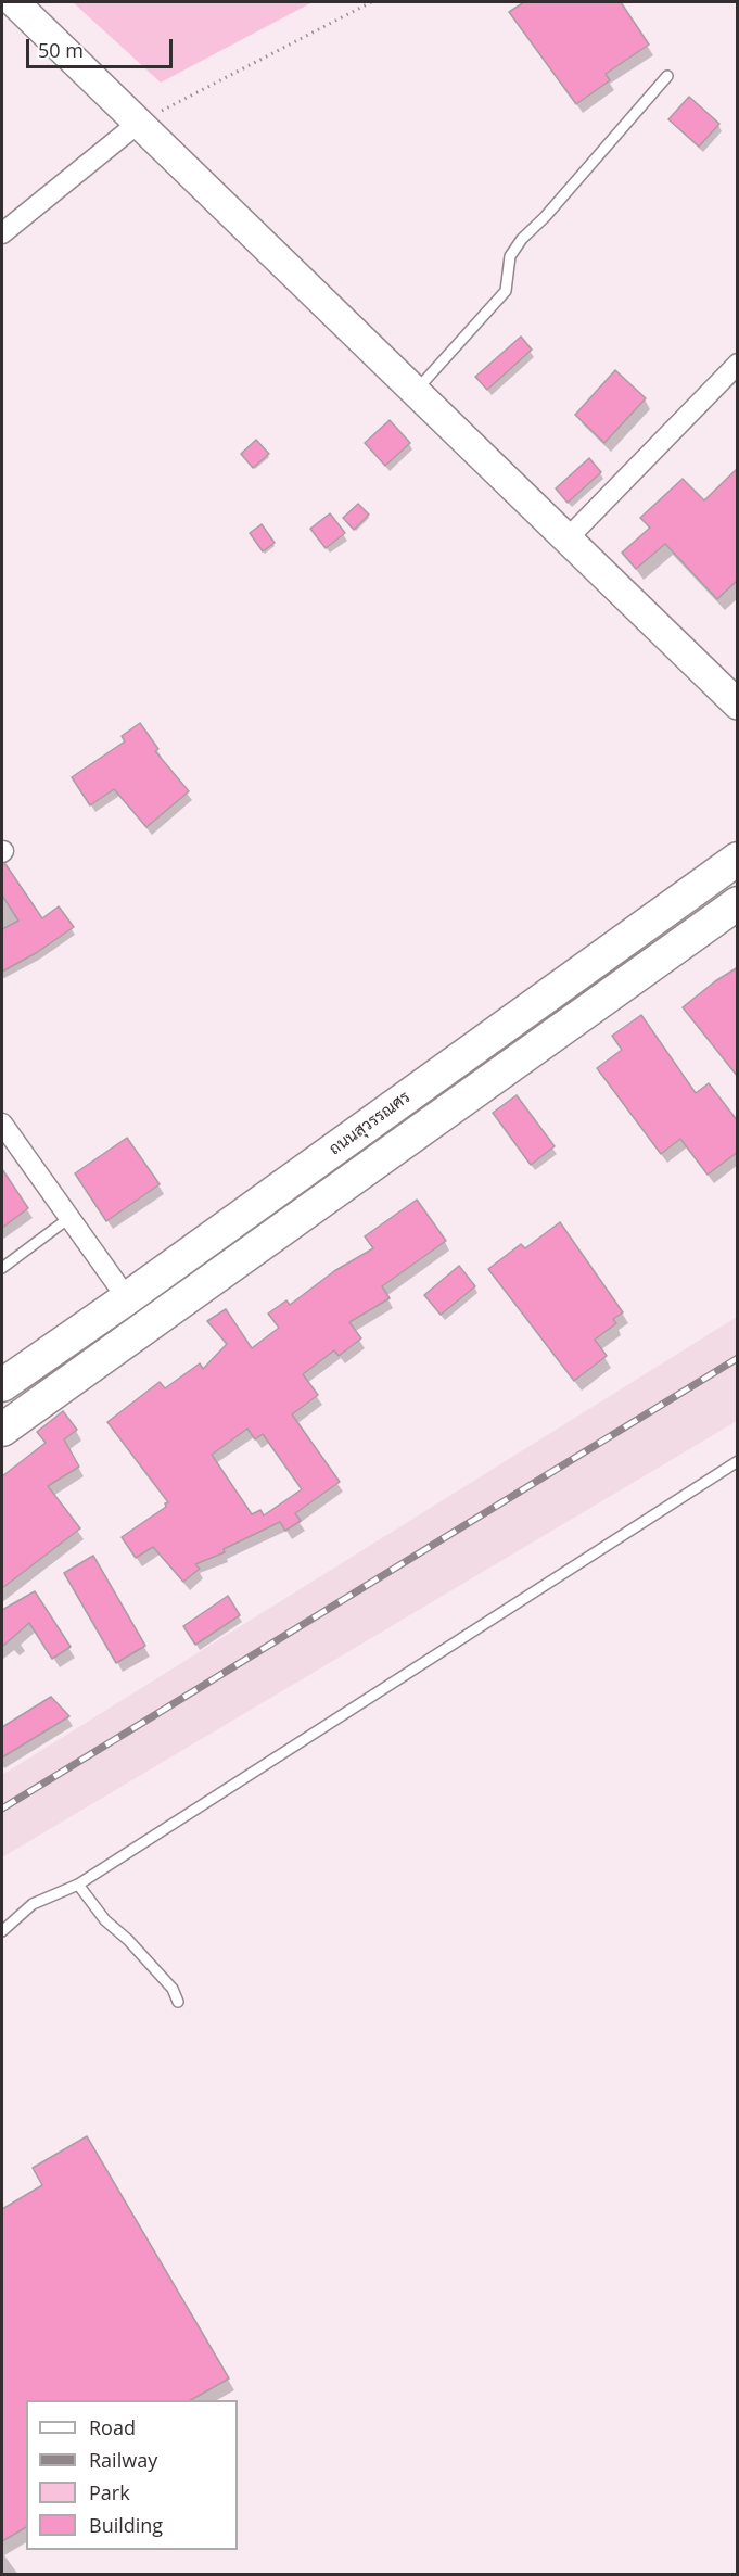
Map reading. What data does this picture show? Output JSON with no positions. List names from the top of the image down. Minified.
{"streets":{"main road":["ถนนสุวรรณศร"]},"legend":["Road","Railway","Park","Building"],"scale_bar":"50 m"}
